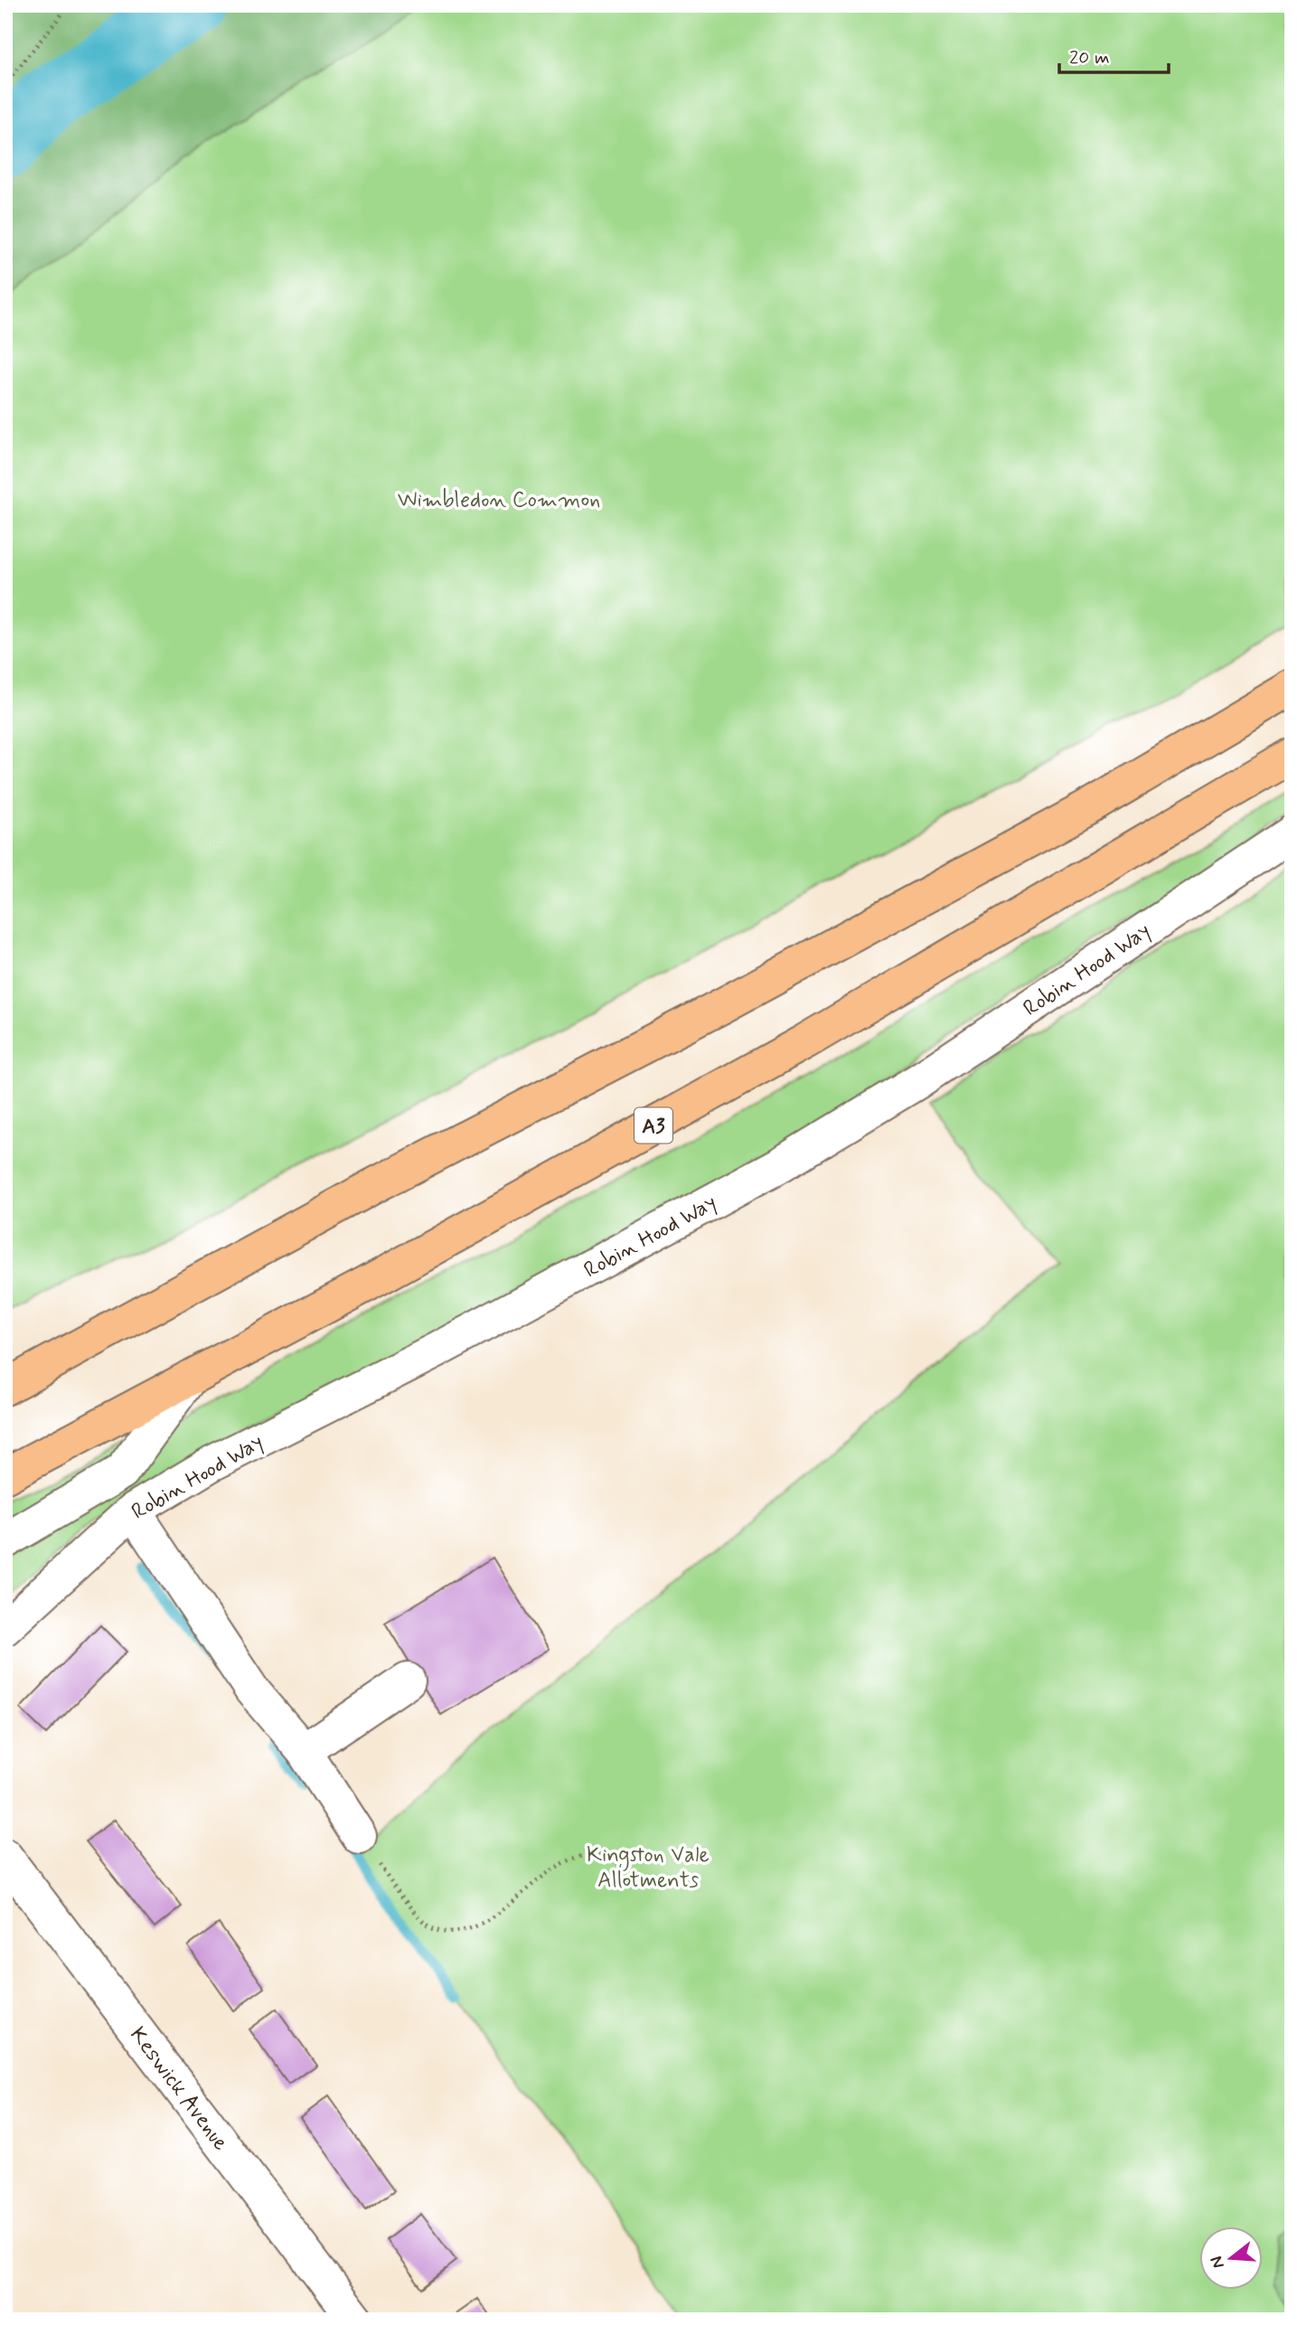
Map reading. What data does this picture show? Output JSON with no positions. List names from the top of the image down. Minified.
{"streets":{"highway":["A3"],"street":["Robin Hood Way","Keswick Avenue"]},"parks":["Wimbledon Common","Kingston Vale Allotments"],"scale_bar":"20 m","north":"left"}
